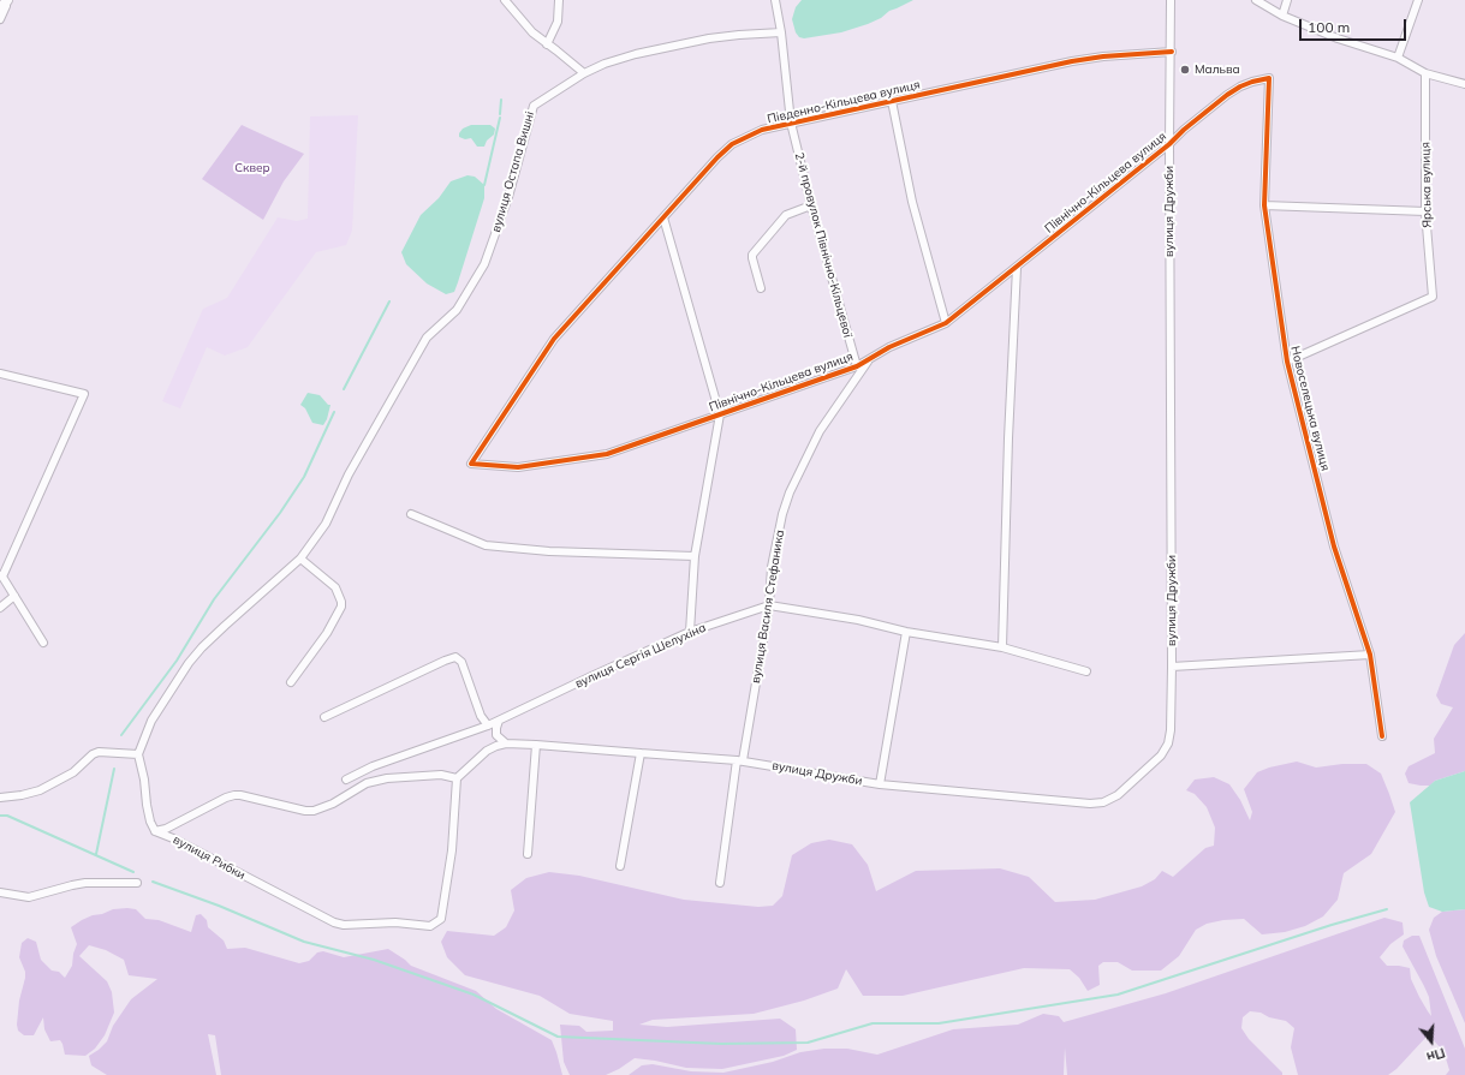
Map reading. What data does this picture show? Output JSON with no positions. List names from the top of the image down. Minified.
{"streets":{"street":["Південно-Кільцева вулиця","вулиця Остапа Вишні","Північно-Кільцева вулиця","Ярська вулиця","вулиця Дружби","2-й провулок Північно-Кільцевої","Новоселецька вулиця","вулиця Василя Стефаника","вулиця Сергія Шелухіна","вулиця Рибки"]},"crossings":[["Південно-Кільцева вулиця","Північно-Кільцева вулиця"],["Південно-Кільцева вулиця","вулиця Дружби"],["Південно-Кільцева вулиця","2-й провулок Північно-Кільцевої"],["вулиця Остапа Вишні","2-й провулок Північно-Кільцевої"],["Північно-Кільцева вулиця","вулиця Дружби"],["Північно-Кільцева вулиця","2-й провулок Північно-Кільцевої"],["Північно-Кільцева вулиця","Новоселецька вулиця"],["Північно-Кільцева вулиця","вулиця Василя Стефаника"],["Ярська вулиця","Новоселецька вулиця"],["вулиця Дружби","вулиця Василя Стефаника"],["вулиця Дружби","вулиця Рибки"],["вулиця Василя Стефаника","вулиця Сергія Шелухіна"]],"parks":["Сквер"],"places":["Мальва"],"scale_bar":"100 m","north":"bottom"}
